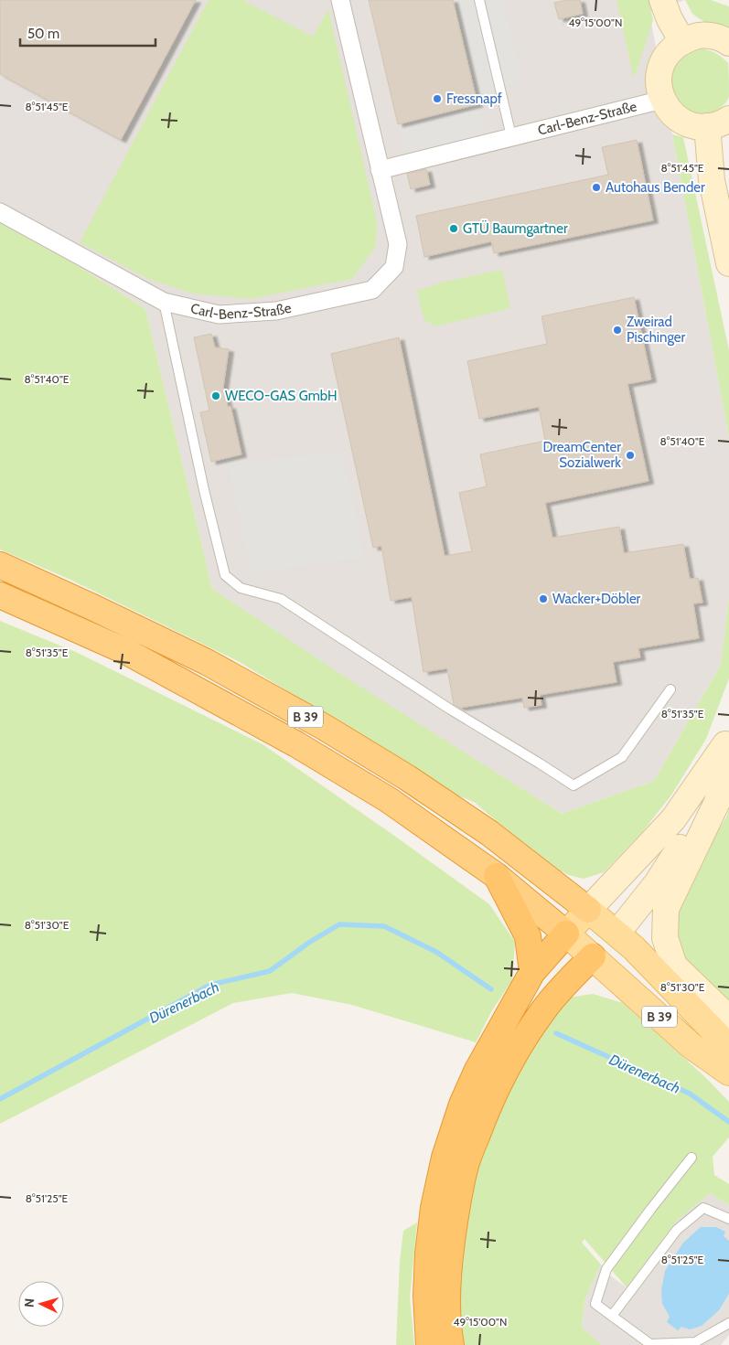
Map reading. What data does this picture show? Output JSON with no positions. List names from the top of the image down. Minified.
{"streets":{"highway":["B 39"],"street":["Carl-Benz-Straße"]},"water":["Dürenerbach"],"places":["Fressnapf","Autohaus Bender","GTÜ Baumgartner","Zweirad Pischinger","WECO-GAS GmbH","DreamCenter Sozialwerk","Wacker+Döbler"],"scale_bar":"50 m","north":"left","coordinates":["49°15'00\"N","8°51'45\"E","8°51'40\"E","8°51'35\"E","8°51'30\"E","8°51'25\"E"]}
